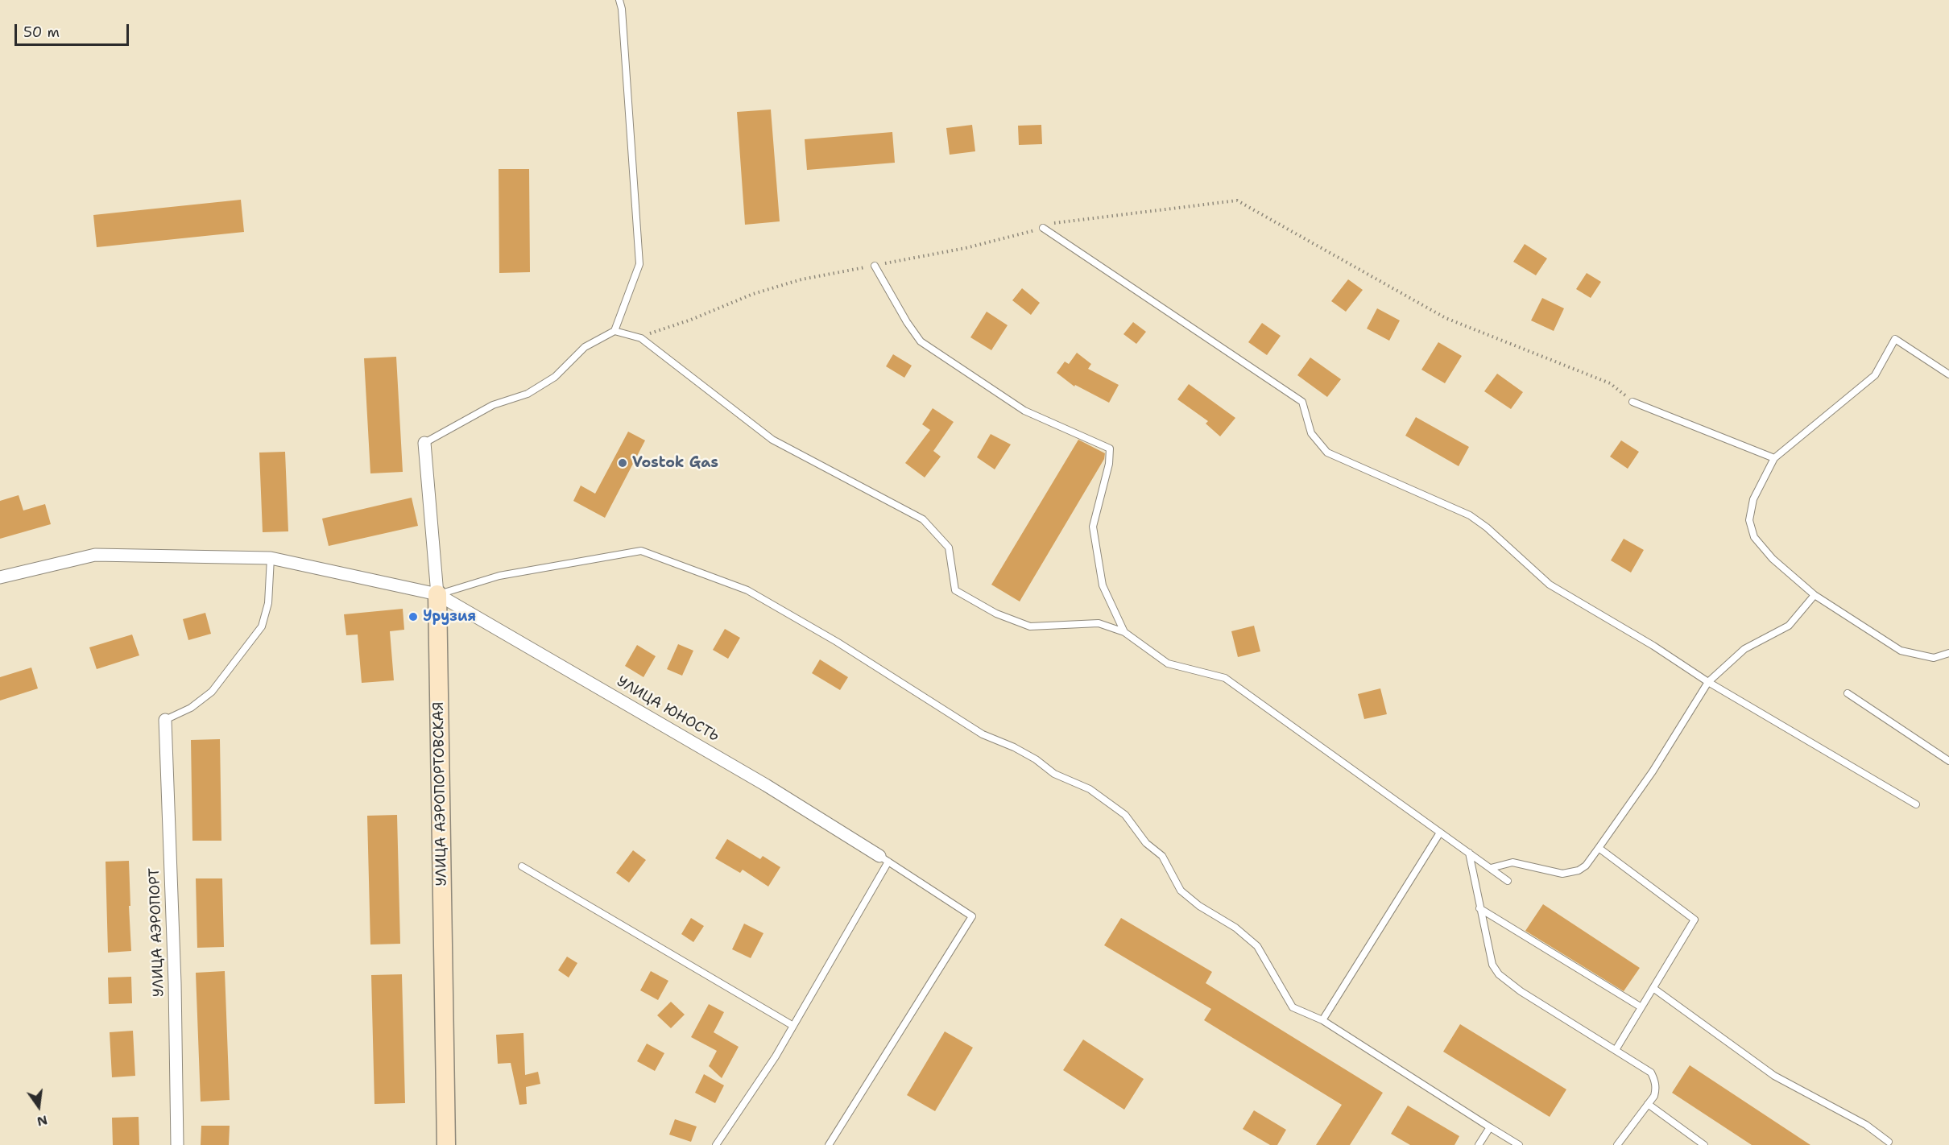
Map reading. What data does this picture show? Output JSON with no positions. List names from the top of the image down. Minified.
{"streets":{"street":["УЛИЦА ЮНОСТЬ","УЛИЦА АЭРОПОРТОВСКАЯ","УЛИЦА АЭРОПОРТ"]},"crossings":[["УЛИЦА ЮНОСТЬ","УЛИЦА АЭРОПОРТОВСКАЯ"]],"places":["Vostok Gas","Урузия"],"scale_bar":"50 m","north":"bottom"}
